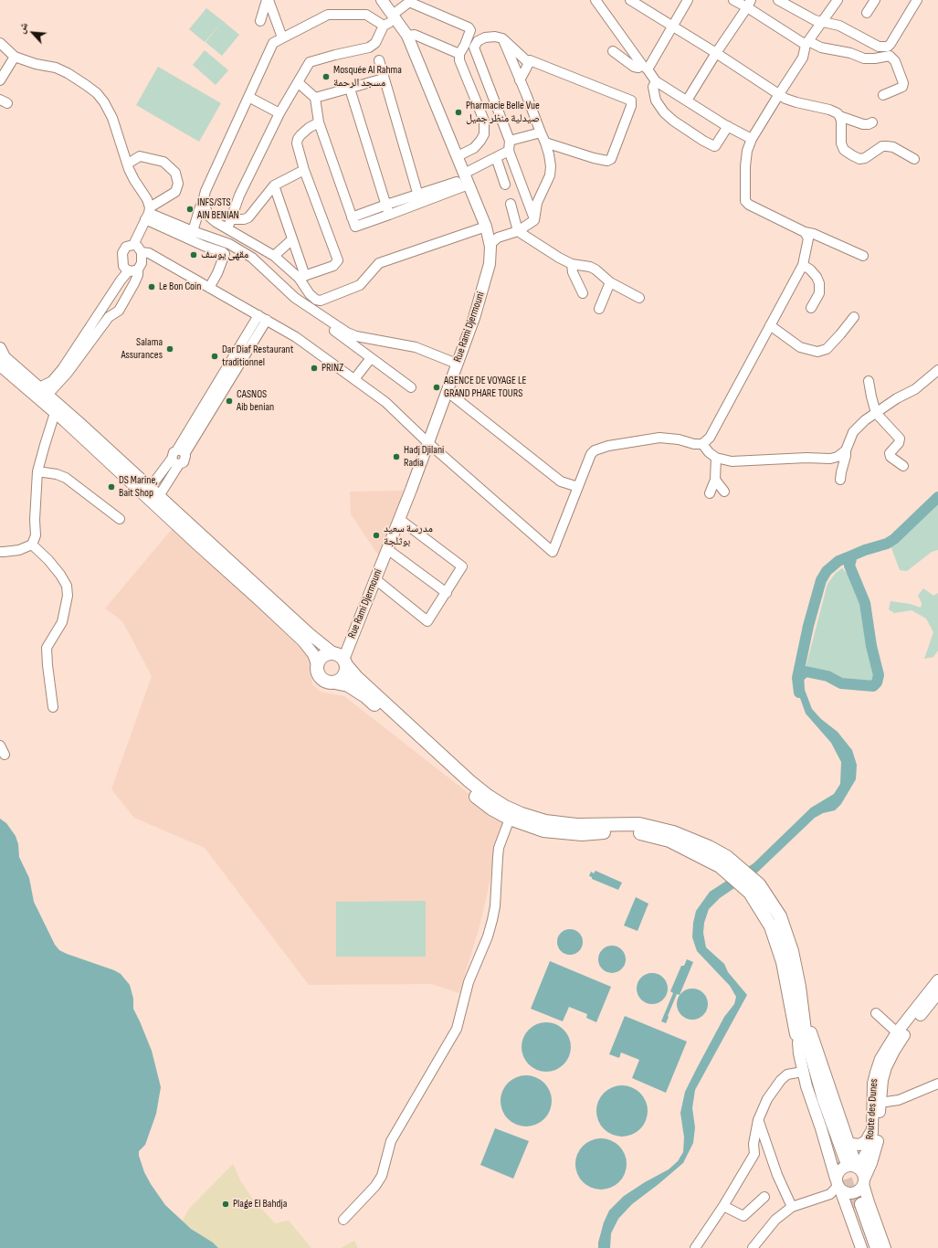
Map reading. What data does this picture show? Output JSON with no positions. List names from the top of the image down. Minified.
{"streets":{"main road":["Rue Rami Djermouni","Route des Dunes"]},"places":["Mosquée Al Rahma مسجد الرحمة","Pharmacie Belle Vue صيدلية منظر جميل","INFS/STS AIN BENIAN","مقهى يوسف","Le Bon Coin","Salama Assurances","Dar Diaf Restaurant traditionnel","PRINZ","AGENCE DE VOYAGE LE GRAND PHARE TOURS","CASNOS Aib benian","Hadj Djilani Radia","DS Marine, Bait Shop","مدرسة سعيد بوثلجة","Plage El Bahdja"],"north":"top left"}
